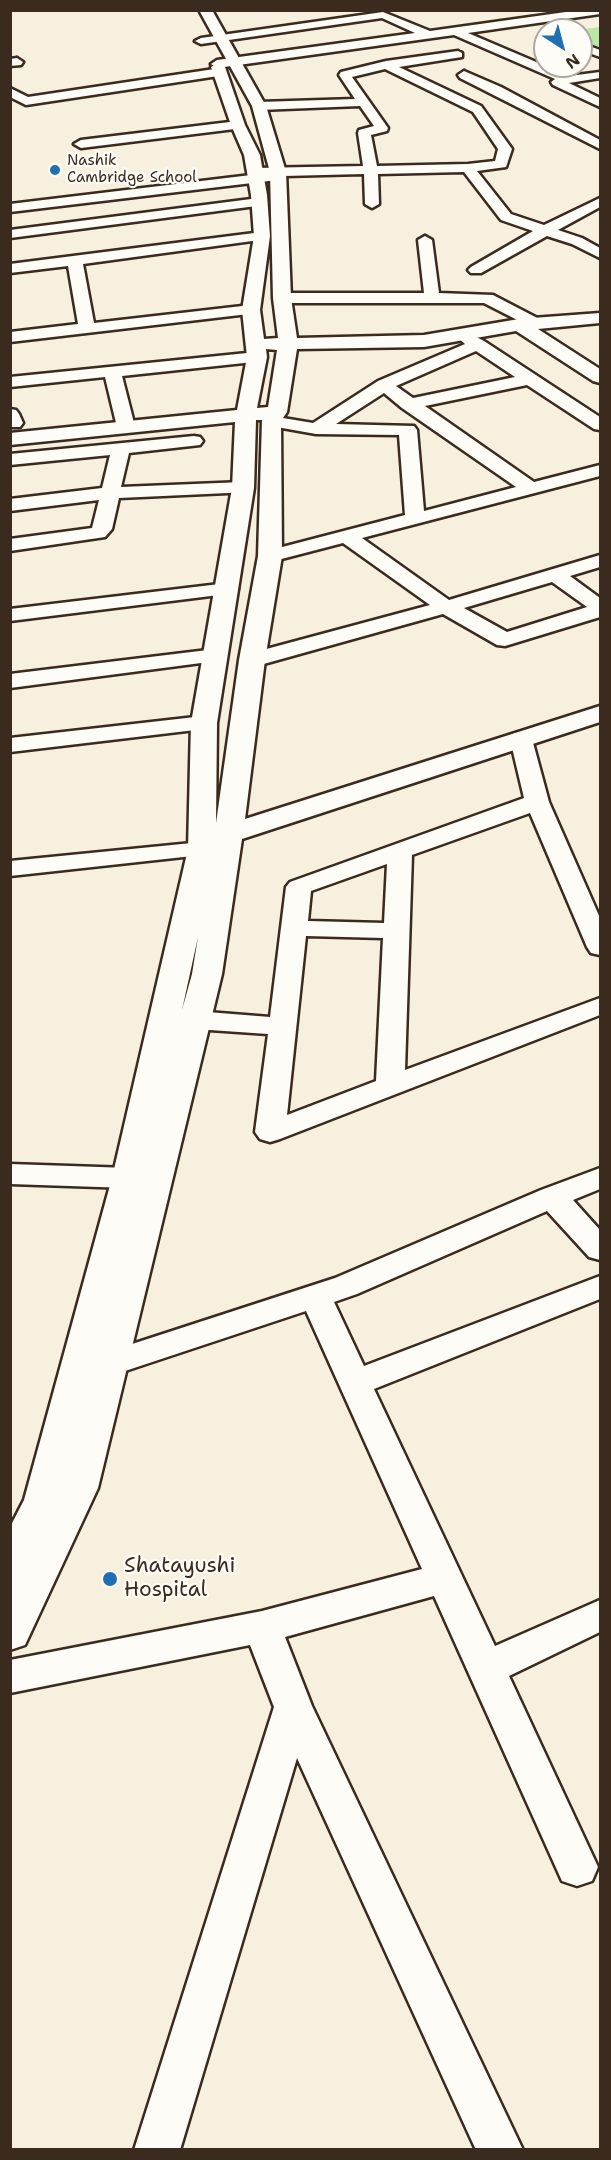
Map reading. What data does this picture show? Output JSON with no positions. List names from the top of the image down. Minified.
{"places":["Nashik Cambridge School","Shatayushi Hospital"],"north":"bottom right"}
